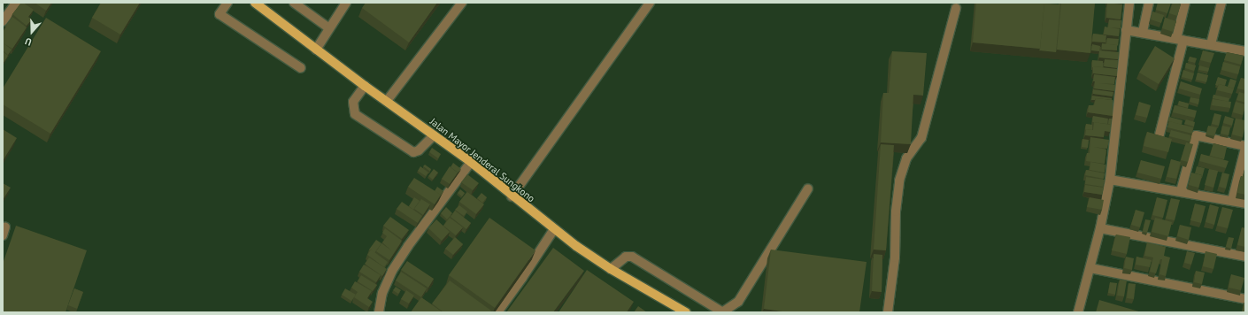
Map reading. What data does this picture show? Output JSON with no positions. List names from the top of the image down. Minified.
{"streets":{"main road":["Jalan Mayor Jenderal Sungkono"]},"north":"bottom"}
